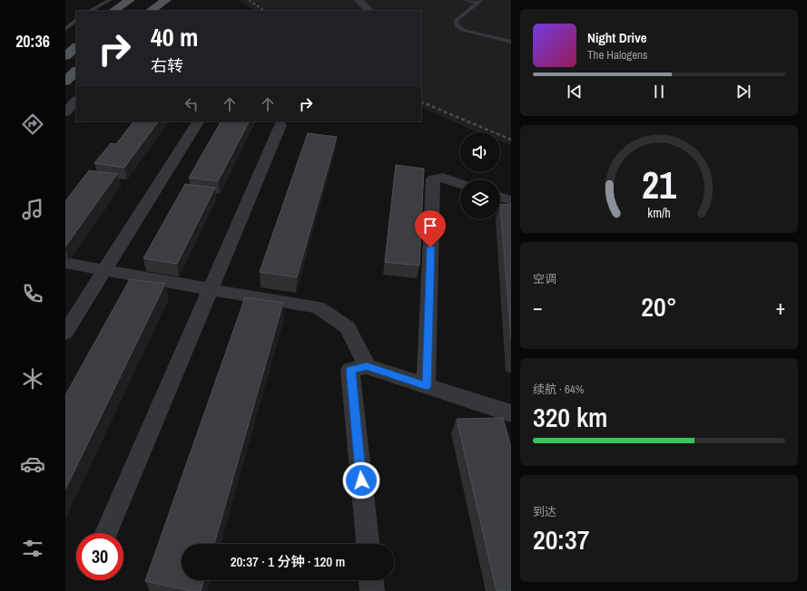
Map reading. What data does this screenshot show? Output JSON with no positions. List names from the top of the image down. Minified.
{"page":{"tabs":"20:36","turn":["40 m","右转"],"song":["Night Drive","The Halogens"],"tile":["空调",["续航 · 64%","320 km"],["到达","20:37"]],"heat":["−","20°","+"],"limit":"30","trip":"20:37 · 1 分钟 · 120 m","gauge":["21","km/h"]}}
